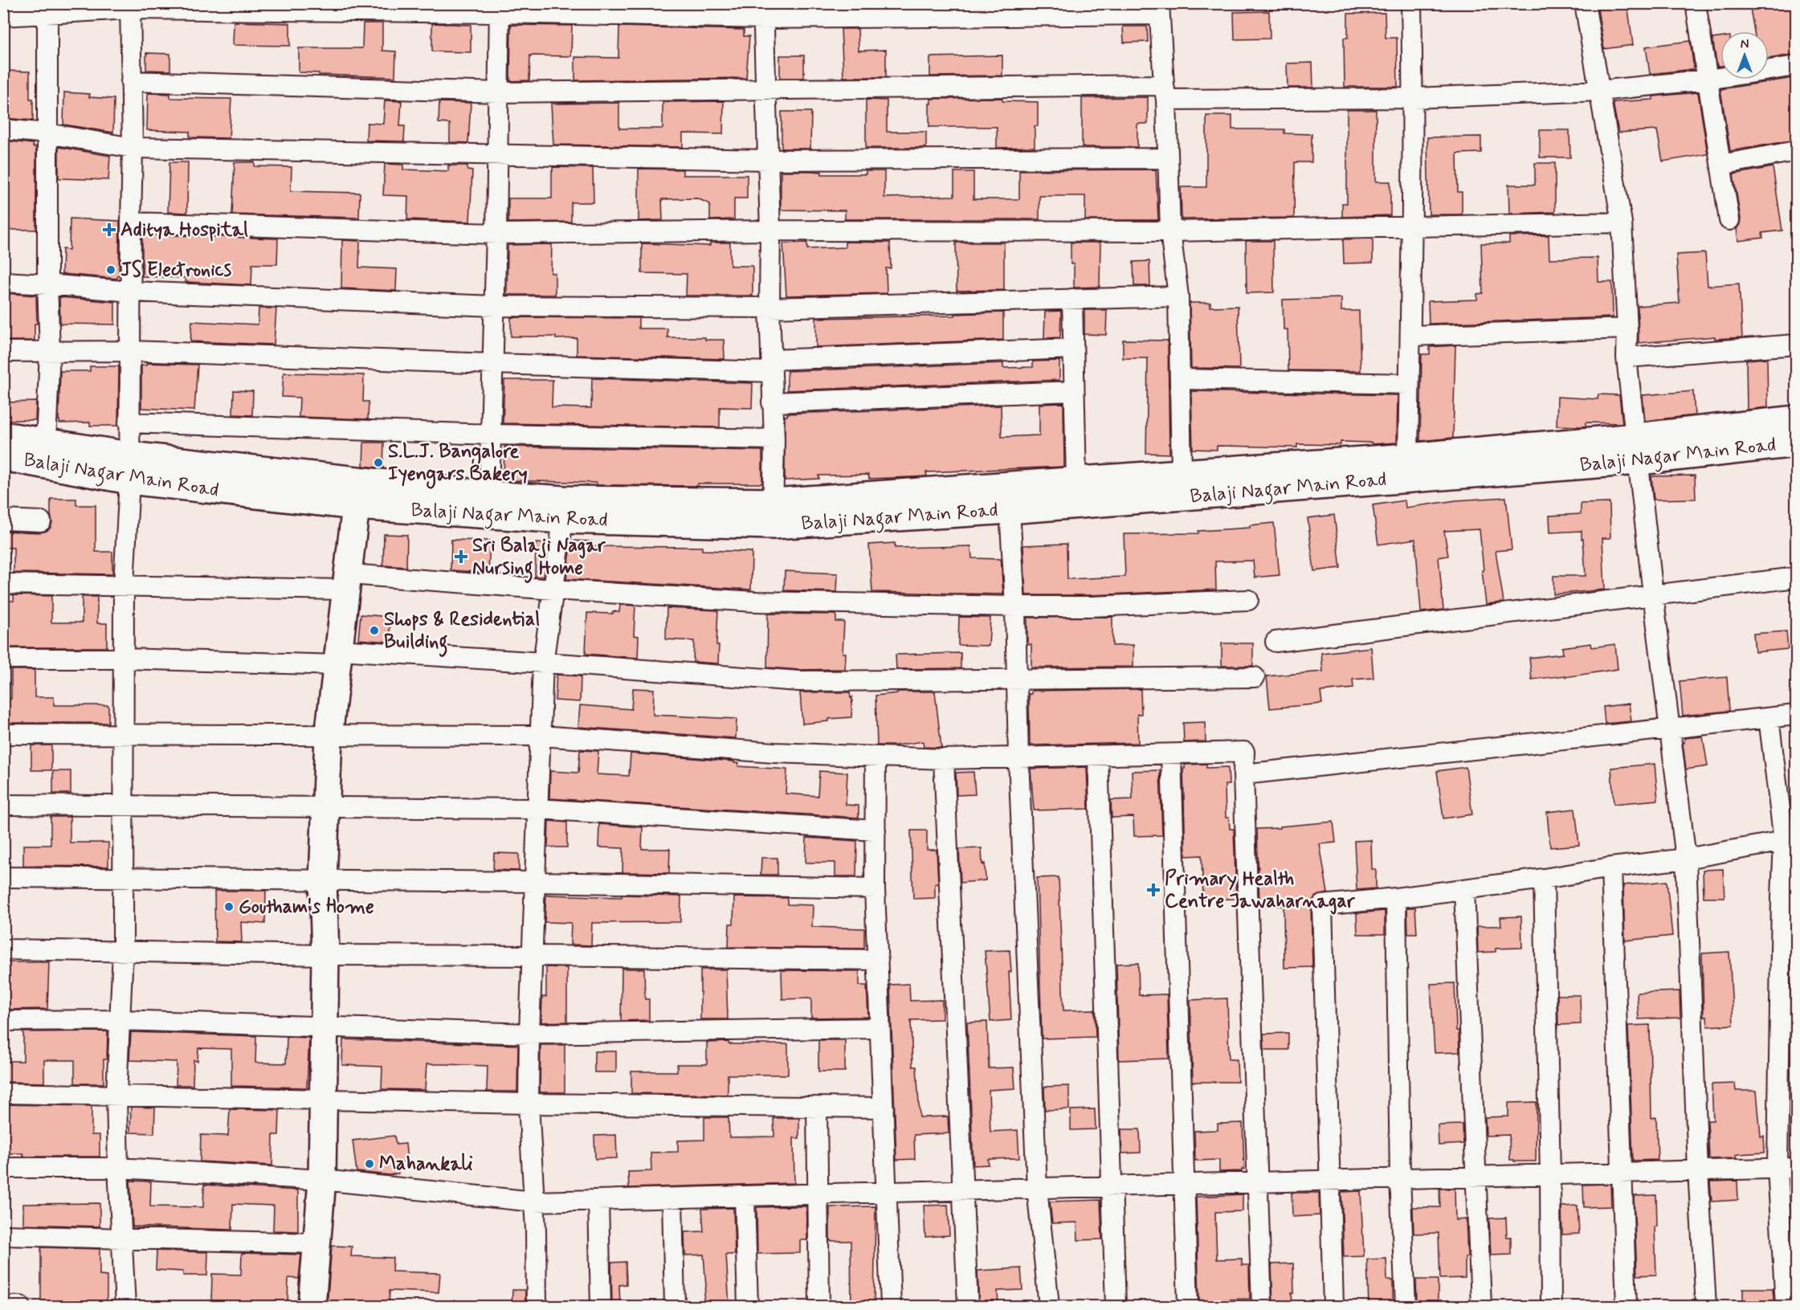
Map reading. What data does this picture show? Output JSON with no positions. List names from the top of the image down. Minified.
{"streets":{"street":["Balaji Nagar Main Road"]},"places":{"health":["Aditya Hospital","Sri Balaji Nagar Nursing Home","Primary Health Centre Jawaharnagar"],"other":["JS Electronics","S.L.J. Bangalore Iyengars Bakery","Shops & Residential Building","Goutham's Home","Mahankali"]},"north":"top"}
